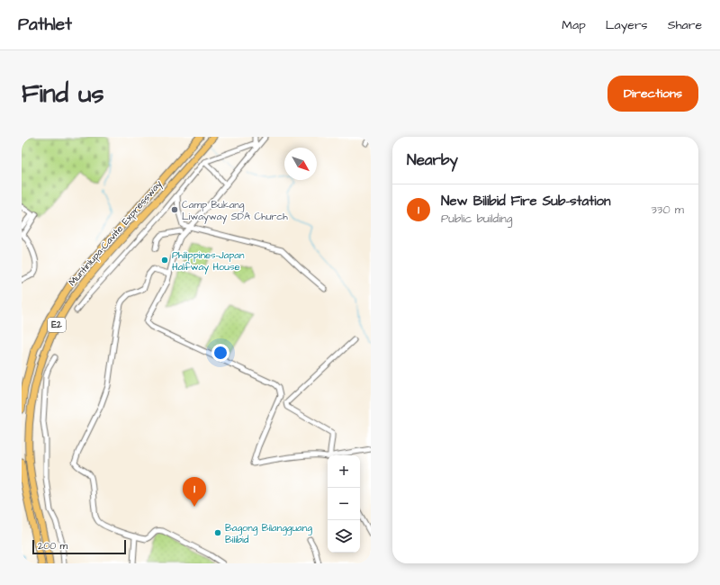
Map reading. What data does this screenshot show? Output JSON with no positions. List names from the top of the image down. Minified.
{"streets":{"highway":["Muntinlupa-Cavite Expressway","E2"]},"places":["Camp Bukang Liwayway SDA Church","Philippines-Japan Halfway House","Bagong Bilangguang Bilibid"],"scale_bar":"200 m","north":"bottom right","page":{"header":"Pathlet","nav":["Map","Layers","Share"],"buttons":"Directions","title":"Find us","heading":"Nearby","list":[{"mark":"1","name":"New Bilibid Fire Sub-station","note":"Public building","value":"330 m"}],"map_buttons":["+","−"],"pins":"1","scale":"200 m"}}
